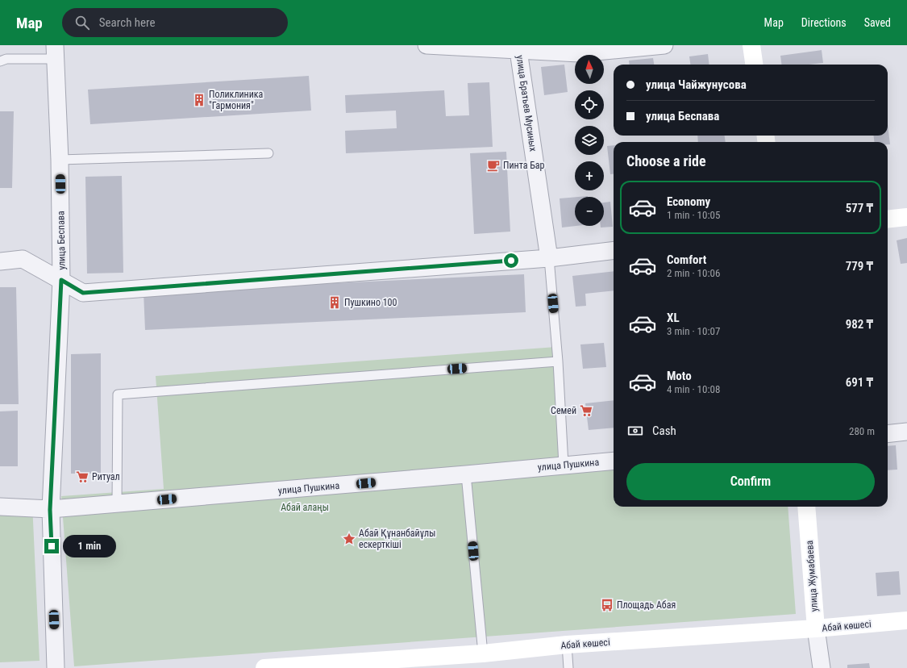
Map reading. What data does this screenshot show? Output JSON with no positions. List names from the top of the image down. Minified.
{"streets":{"main road":["улица Жумабаева","Абай көшесі"],"street":["улица Братьев Мусиных","улица Беспава","улица Пушкина"]},"crossings":[["улица Беспава","улица Пушкина"],["улица Жумабаева","Абай көшесі"]],"parks":["Абай алаңы"],"places":{"building":["Поликлиника \"Гармония\"","Пушкино 100"],"cafe":["Пинта Бар"],"supermarket":["Семей","Ритуал"],"place":["Абай Құнанбайұлы ескерткіші"],"bus stop":["Площадь Абая"]},"north":"top","page":{"header":"Map","search":"Search here","nav":["Map","Directions","Saved"],"map_buttons":["+","−"],"banner":["улица Чайжунусова","улица Беспава"],"heading":"Choose a ride","list":[{"name":"Economy","note":"1 min · 10:05","value":"577 ₸"},{"name":"Comfort","note":"2 min · 10:06","value":"779 ₸"},{"name":"XL","note":"3 min · 10:07","value":"982 ₸"},{"name":"Moto","note":"4 min · 10:08","value":"691 ₸"}],"pay":["Cash","280 m"],"buttons":"Confirm","bubble":"1 min"}}
